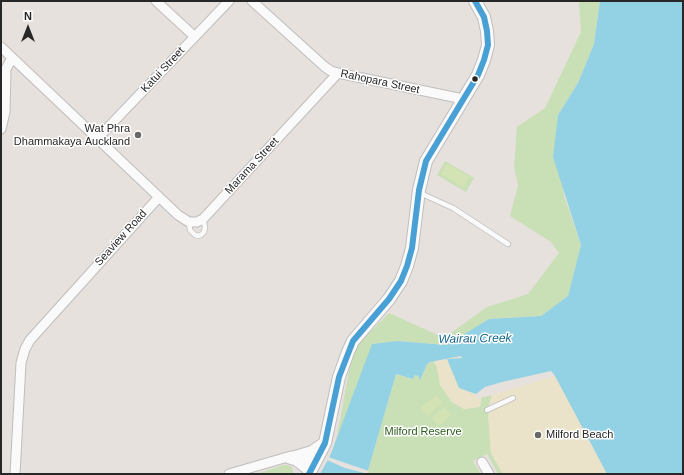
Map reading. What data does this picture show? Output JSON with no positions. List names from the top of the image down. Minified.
{"streets":{"street":["Katui Street","Rahopara Street","Marama Street","Seaview Road"]},"crossings":[["Rahopara Street","Marama Street"]],"water":["Wairau Creek"],"parks":["Milford Reserve"],"places":["Wat Phra Dhammakaya Auckland","Milford Beach"],"north":"top"}
